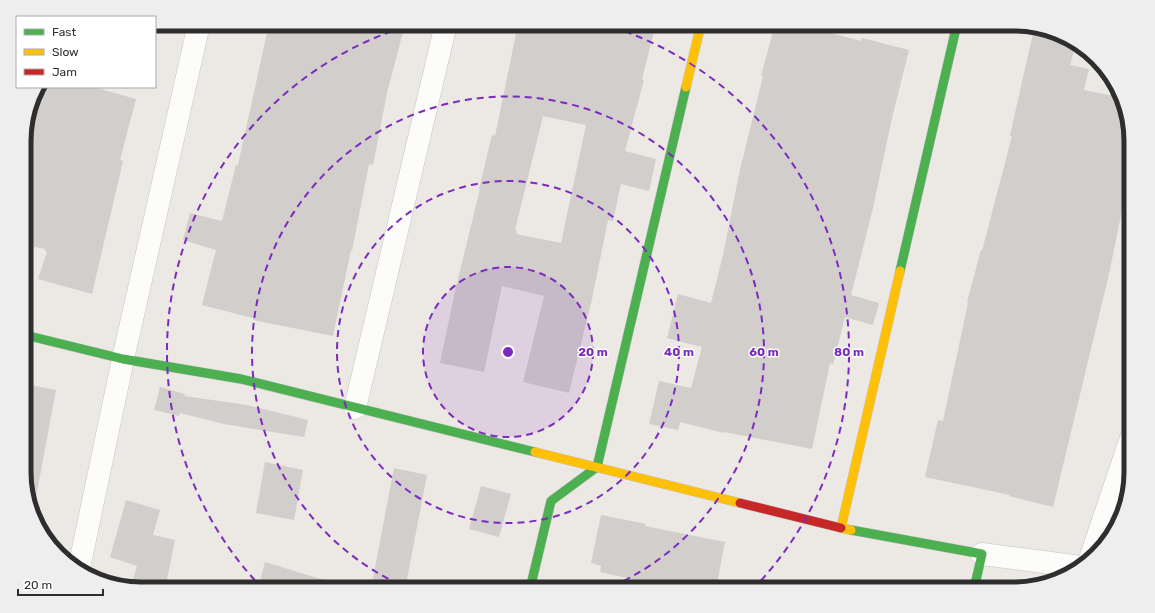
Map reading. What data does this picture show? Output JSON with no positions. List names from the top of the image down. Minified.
{"legend":["Fast","Slow","Jam"],"scale_bar":"20 m","rings":["20 m","40 m","60 m","80 m"]}
